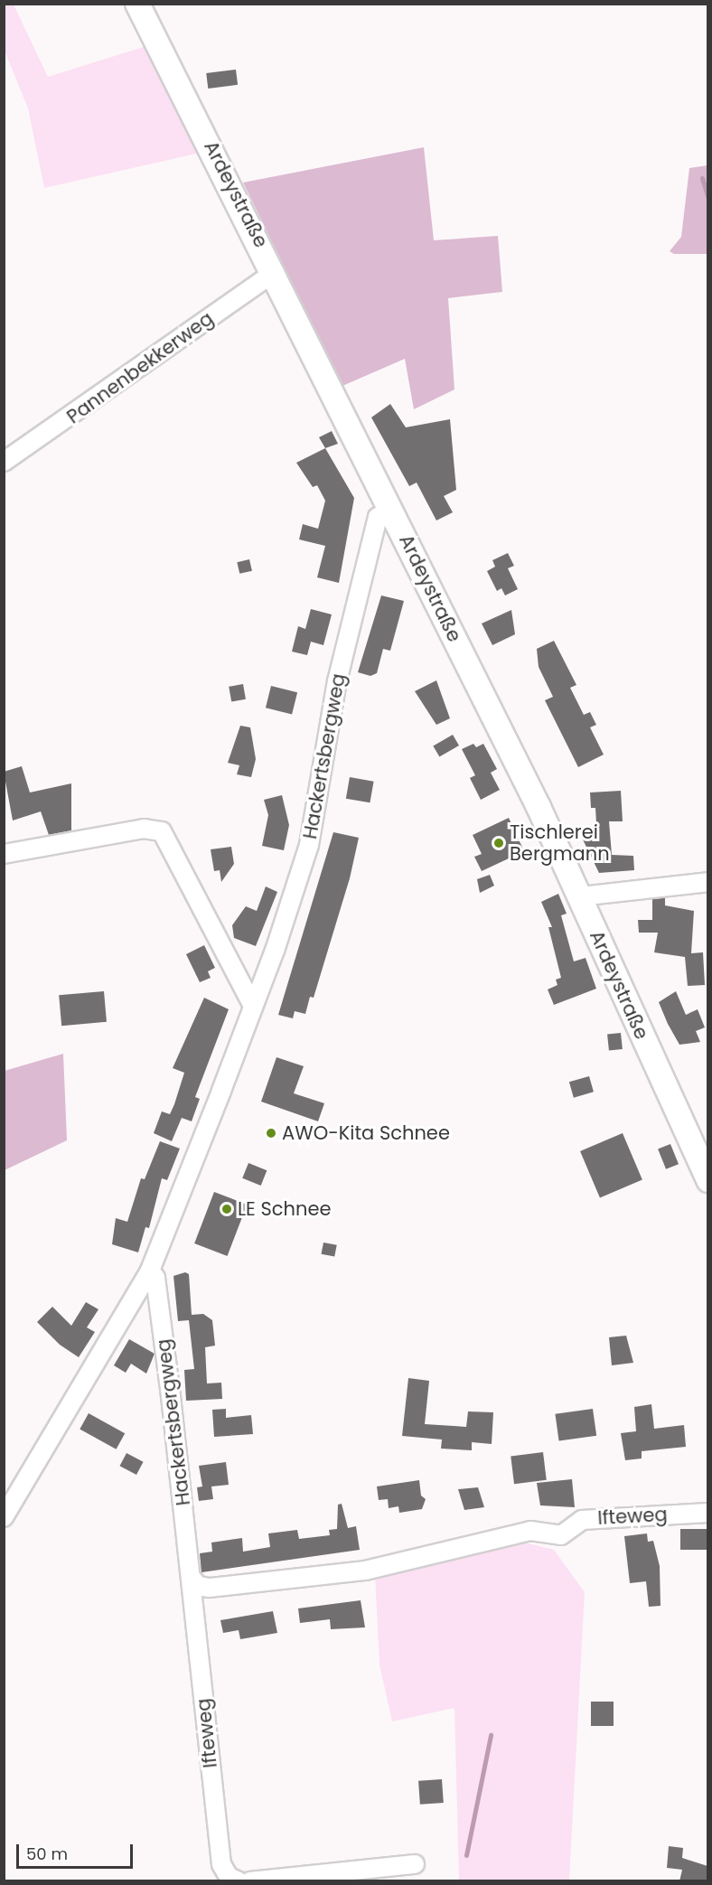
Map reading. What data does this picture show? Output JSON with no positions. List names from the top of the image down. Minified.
{"streets":{"main road":["Ardeystraße"],"street":["Pannenbekkerweg","Hackertsbergweg","Ifteweg"]},"crossings":[["Ardeystraße","Pannenbekkerweg"],["Ardeystraße","Hackertsbergweg"],["Hackertsbergweg","Ifteweg"]],"places":["Tischlerei Bergmann","AWO-Kita Schnee","LE Schnee"],"scale_bar":"50 m"}
